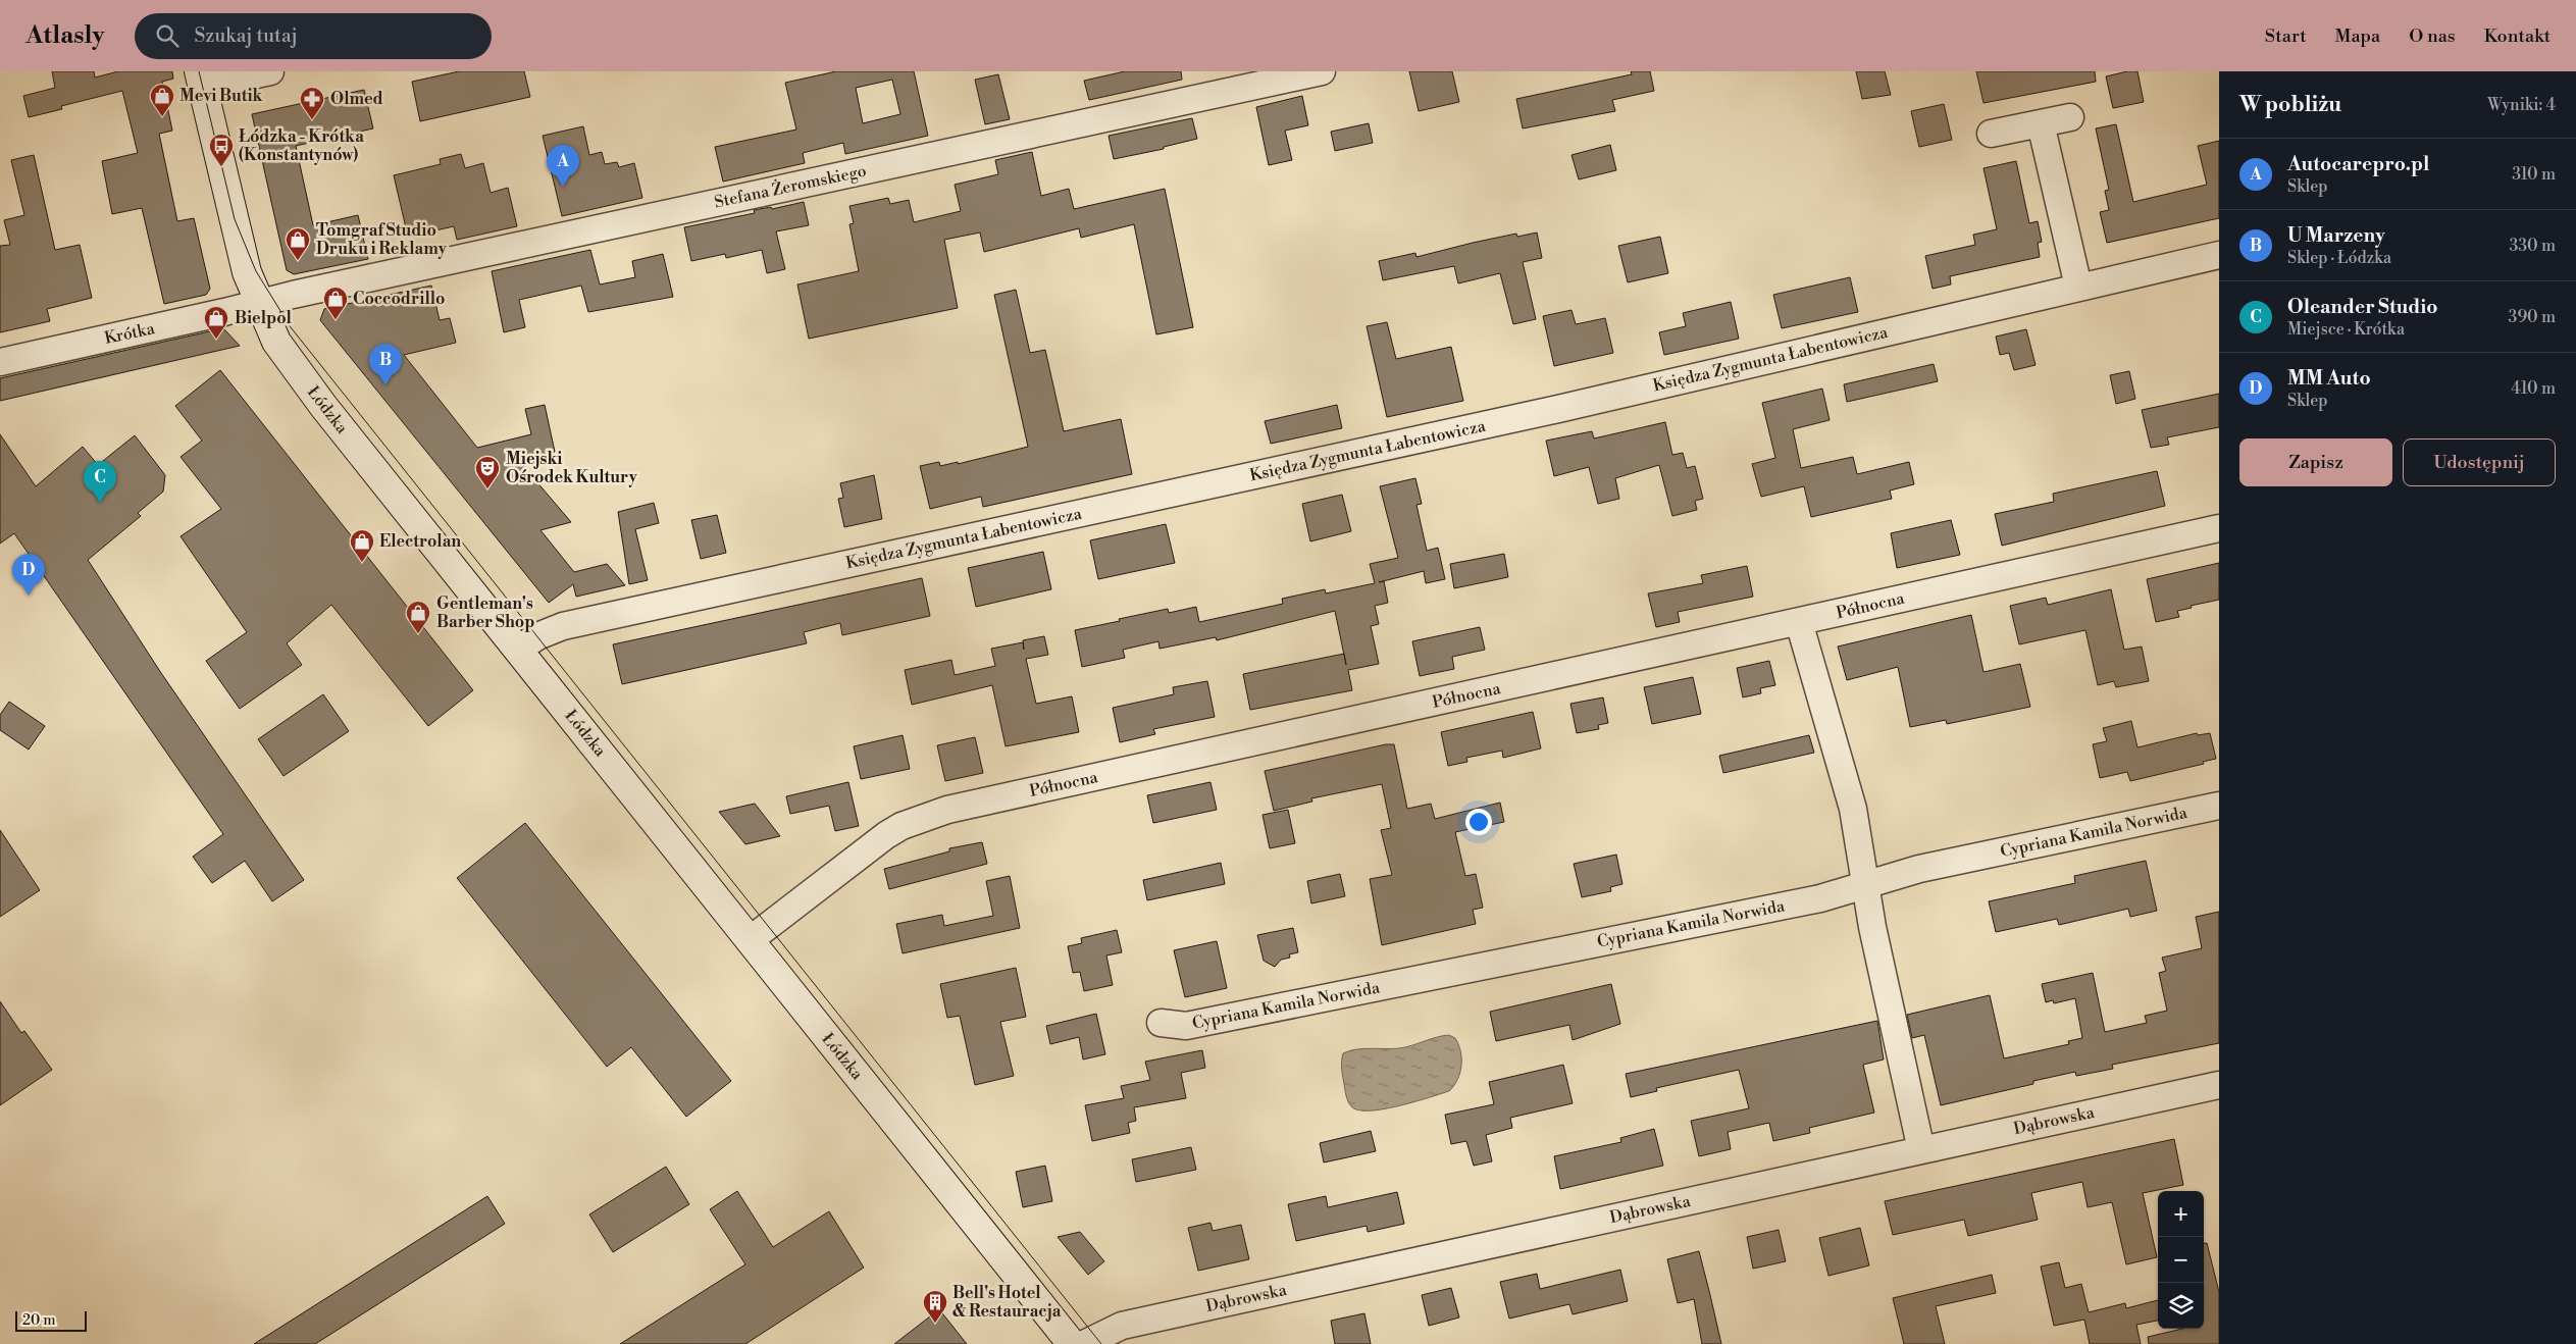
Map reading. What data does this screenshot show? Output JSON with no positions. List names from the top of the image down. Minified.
{"streets":{"main road":["Łódzka"],"street":["Stefana Żeromskiego","Krótka","Księdza Zygmunta Łabentowicza","Północna","Cypriana Kamila Norwida","Dąbrowska"]},"crossings":[["Stefana Żeromskiego","Krótka"],["Stefana Żeromskiego","Łódzka"],["Krótka","Łódzka"],["Księdza Zygmunta Łabentowicza","Łódzka"],["Łódzka","Północna"]],"places":{"shop":["Mevi Butik","Tomgraf Studio Druku i Reklamy","Coccodrillo","Bielpol","Electrolan","Gentleman's Barber Shop"],"pharmacy":["Olmed"],"bus stop":["Łódzka - Krótka (Konstantynów)"],"theatre":["Miejski Ośrodek Kultury"],"building":["Bell's Hotel & Restauracja"]},"scale_bar":"20 m","page":{"header":"Atlasly","search":"Szukaj tutaj","nav":["Start","Mapa","O nas","Kontakt"],"heading":["W pobliżu","Wyniki: 4"],"list":[{"mark":"A","name":"Autocarepro.pl","note":"Sklep","value":"310 m"},{"mark":"B","name":"U Marzeny","note":"Sklep · Łódzka","value":"330 m"},{"mark":"C","name":"Oleander Studio","note":"Miejsce · Krótka","value":"390 m"},{"mark":"D","name":"MM Auto","note":"Sklep","value":"410 m"}],"pins":["A","B","C","D"],"buttons":["Zapisz","Udostępnij"],"map_buttons":["+","−"],"scale":"20 m"}}
